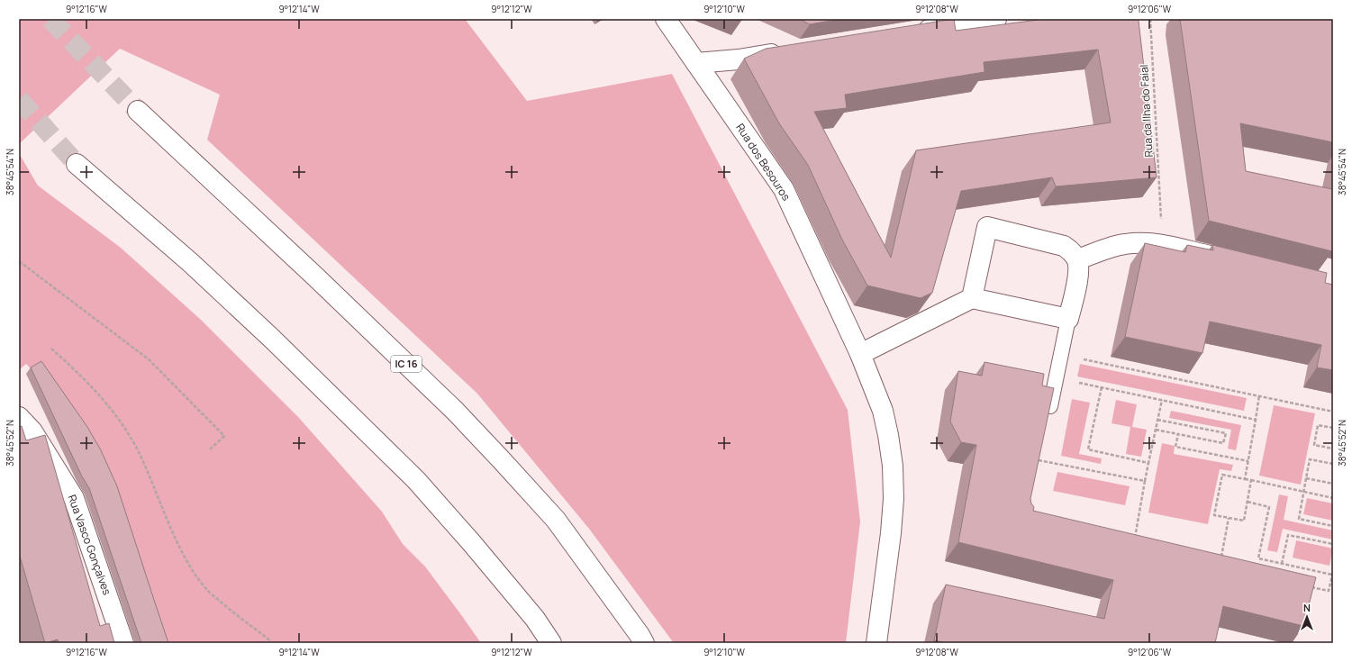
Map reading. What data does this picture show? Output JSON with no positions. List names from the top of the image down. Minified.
{"streets":{"main road":["Rua dos Besouros","IC 16","Rua Vasco Gonçalves"],"path":["Rua da Ilha do Faial"]},"north":"top","coordinates":["9°12'16\"W","9°12'14\"W","9°12'12\"W","9°12'10\"W","9°12'08\"W","9°12'06\"W","38°45'54\"N","38°45'52\"N"]}
